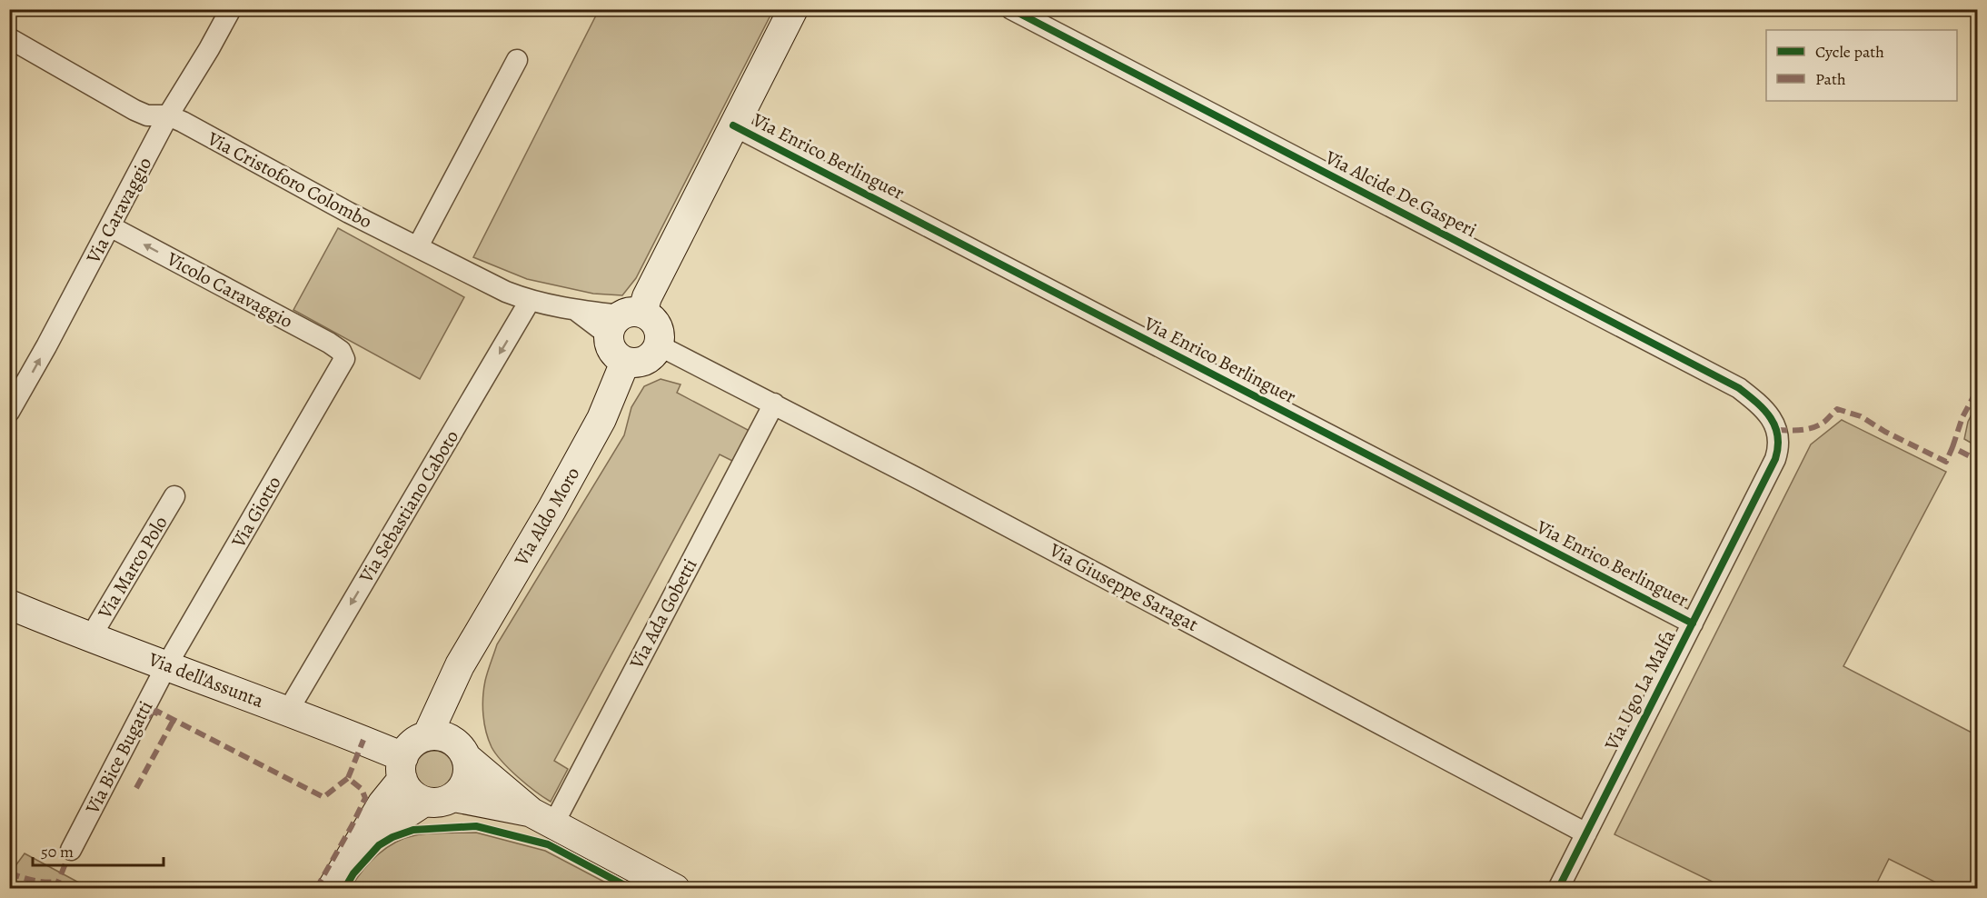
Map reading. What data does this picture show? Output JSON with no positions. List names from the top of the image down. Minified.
{"streets":{"street":["Via Enrico Berlinguer","Via Cristoforo Colombo","Via Alcide De Gasperi","Via Caravaggio","Vicolo Caravaggio","Via Sebastiano Caboto","Via Giotto","Via Aldo Moro","Via Marco Polo","Via Giuseppe Saragat","Via Ada Gobetti","Via dell'Assunta","Via Ugo La Malfa","Via Bice Bugatti"]},"crossings":[["Via Enrico Berlinguer","Via Ugo La Malfa"],["Via Cristoforo Colombo","Via Caravaggio"],["Via Cristoforo Colombo","Via Sebastiano Caboto"],["Via Cristoforo Colombo","Via Aldo Moro"],["Via Cristoforo Colombo","Via Giuseppe Saragat"],["Via Alcide De Gasperi","Via Ugo La Malfa"],["Via Caravaggio","Vicolo Caravaggio"],["Vicolo Caravaggio","Via Giotto"],["Via Sebastiano Caboto","Via dell'Assunta"],["Via Giotto","Via dell'Assunta"],["Via Giotto","Via Bice Bugatti"],["Via Aldo Moro","Via Giuseppe Saragat"],["Via Aldo Moro","Via dell'Assunta"],["Via Marco Polo","Via dell'Assunta"],["Via Giuseppe Saragat","Via Ada Gobetti"],["Via Giuseppe Saragat","Via Ugo La Malfa"],["Via dell'Assunta","Via Bice Bugatti"]],"one_way":["Via Caravaggio","Vicolo Caravaggio","Via Sebastiano Caboto"],"legend":["Cycle path","Path"],"scale_bar":"50 m"}
